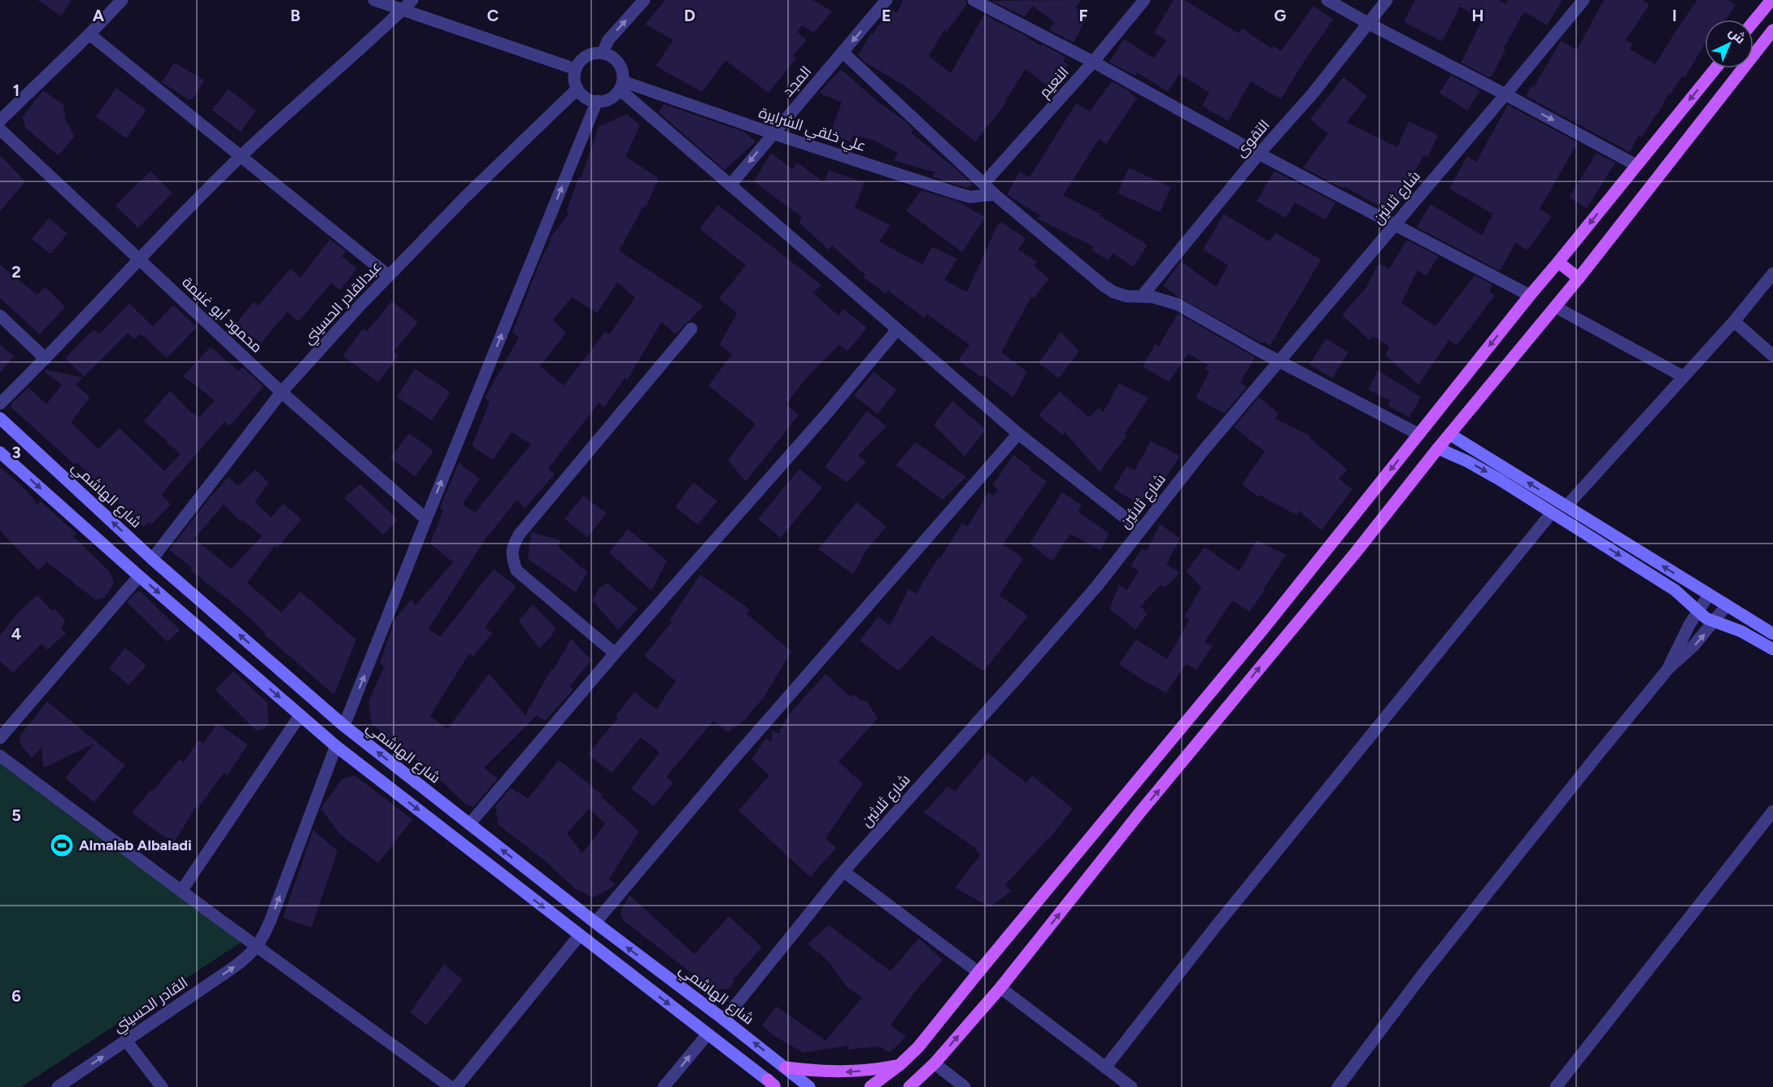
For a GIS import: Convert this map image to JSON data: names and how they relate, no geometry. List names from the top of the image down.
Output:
{
  "streets": {
    "main road": ["شارع الهاشمي"],
    "street": [
      "المجد",
      "النعيم",
      "علي خلقي الشرايرة",
      "التقوى",
      "شارع ثلاثين",
      "عبدالقادر الحسيني",
      "محمود أبو غنيمة",
      "القادر الحسيني"
    ]
  },
  "crossings": [
    ["المجد", "علي خلقي الشرايرة"],
    ["علي خلقي الشرايرة", "عبدالقادر الحسيني"],
    ["شارع ثلاثين", "شارع الهاشمي"],
    ["عبدالقادر الحسيني", "محمود أبو غنيمة"],
    ["عبدالقادر الحسيني", "شارع الهاشمي"]
  ],
  "one_way": ["المجد", "القادر الحسيني"],
  "places": {
    "sports": ["Almalab Albaladi"]
  },
  "north": "top right",
  "grid": {
    "columns": [
      "A",
      "B",
      "C",
      "D",
      "E",
      "F",
      "G",
      "H",
      "I"
    ],
    "rows": [
      "1",
      "2",
      "3",
      "4",
      "5",
      "6"
    ]
  }
}
